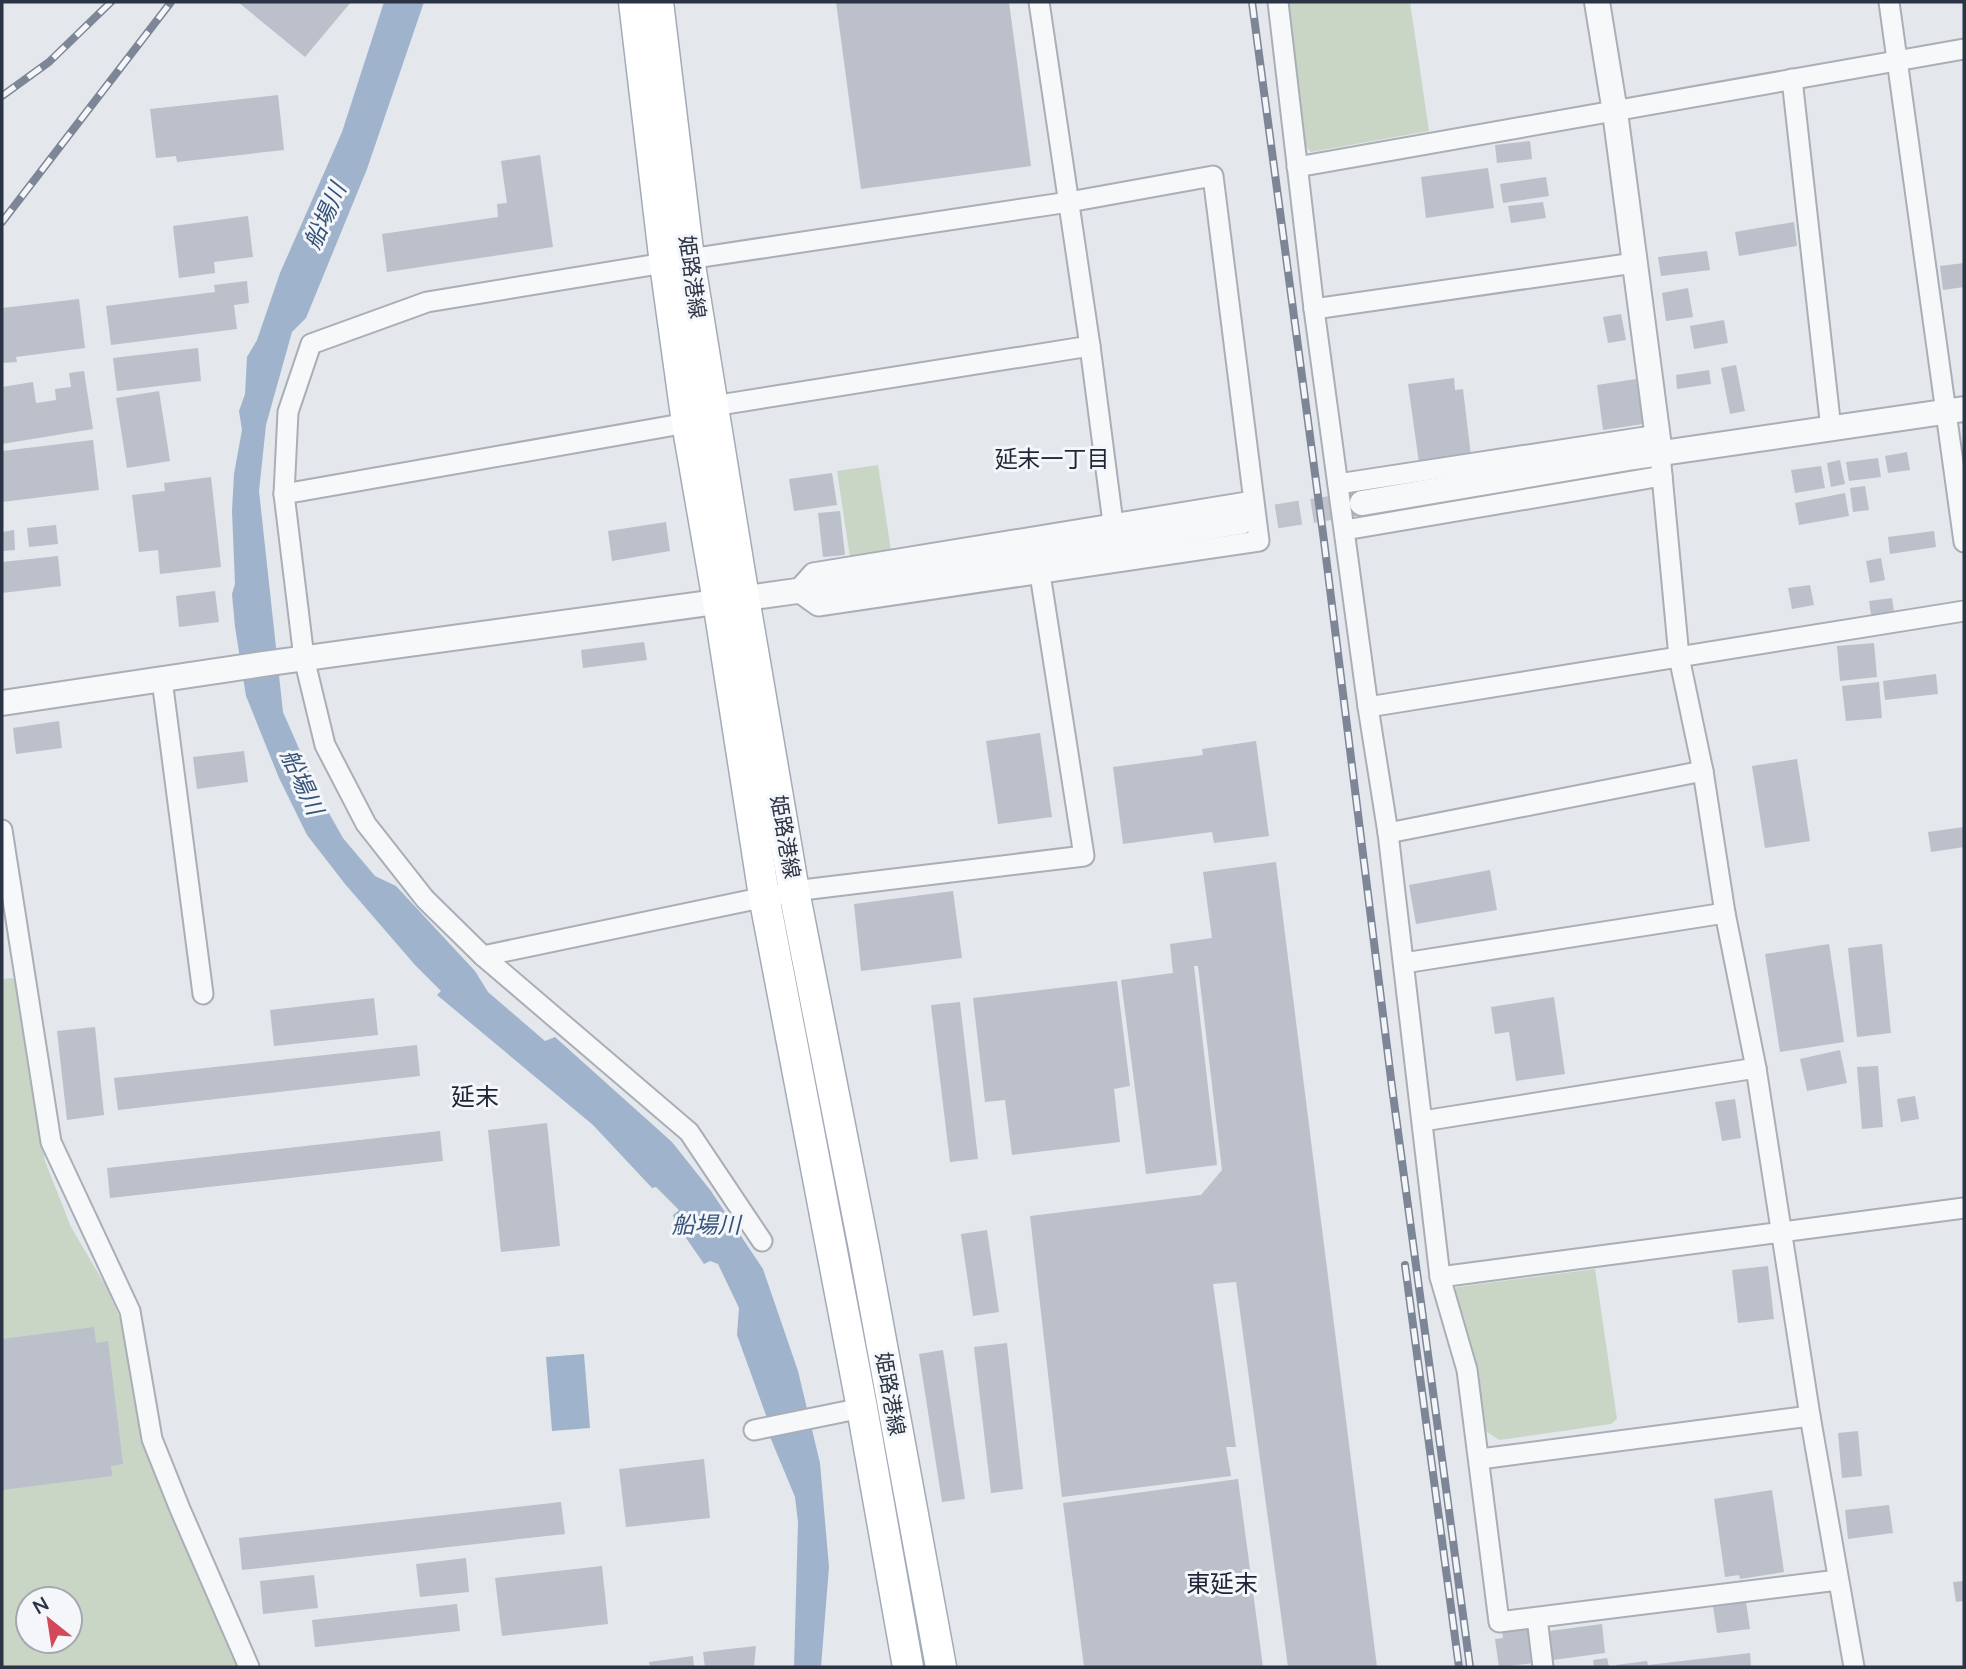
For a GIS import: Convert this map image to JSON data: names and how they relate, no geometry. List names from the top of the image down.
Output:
{
  "streets": {
    "main road": ["姫路港線"]
  },
  "districts": ["延末一丁目", "延末", "東延末"],
  "water": ["船場川"],
  "north": "top left"
}
